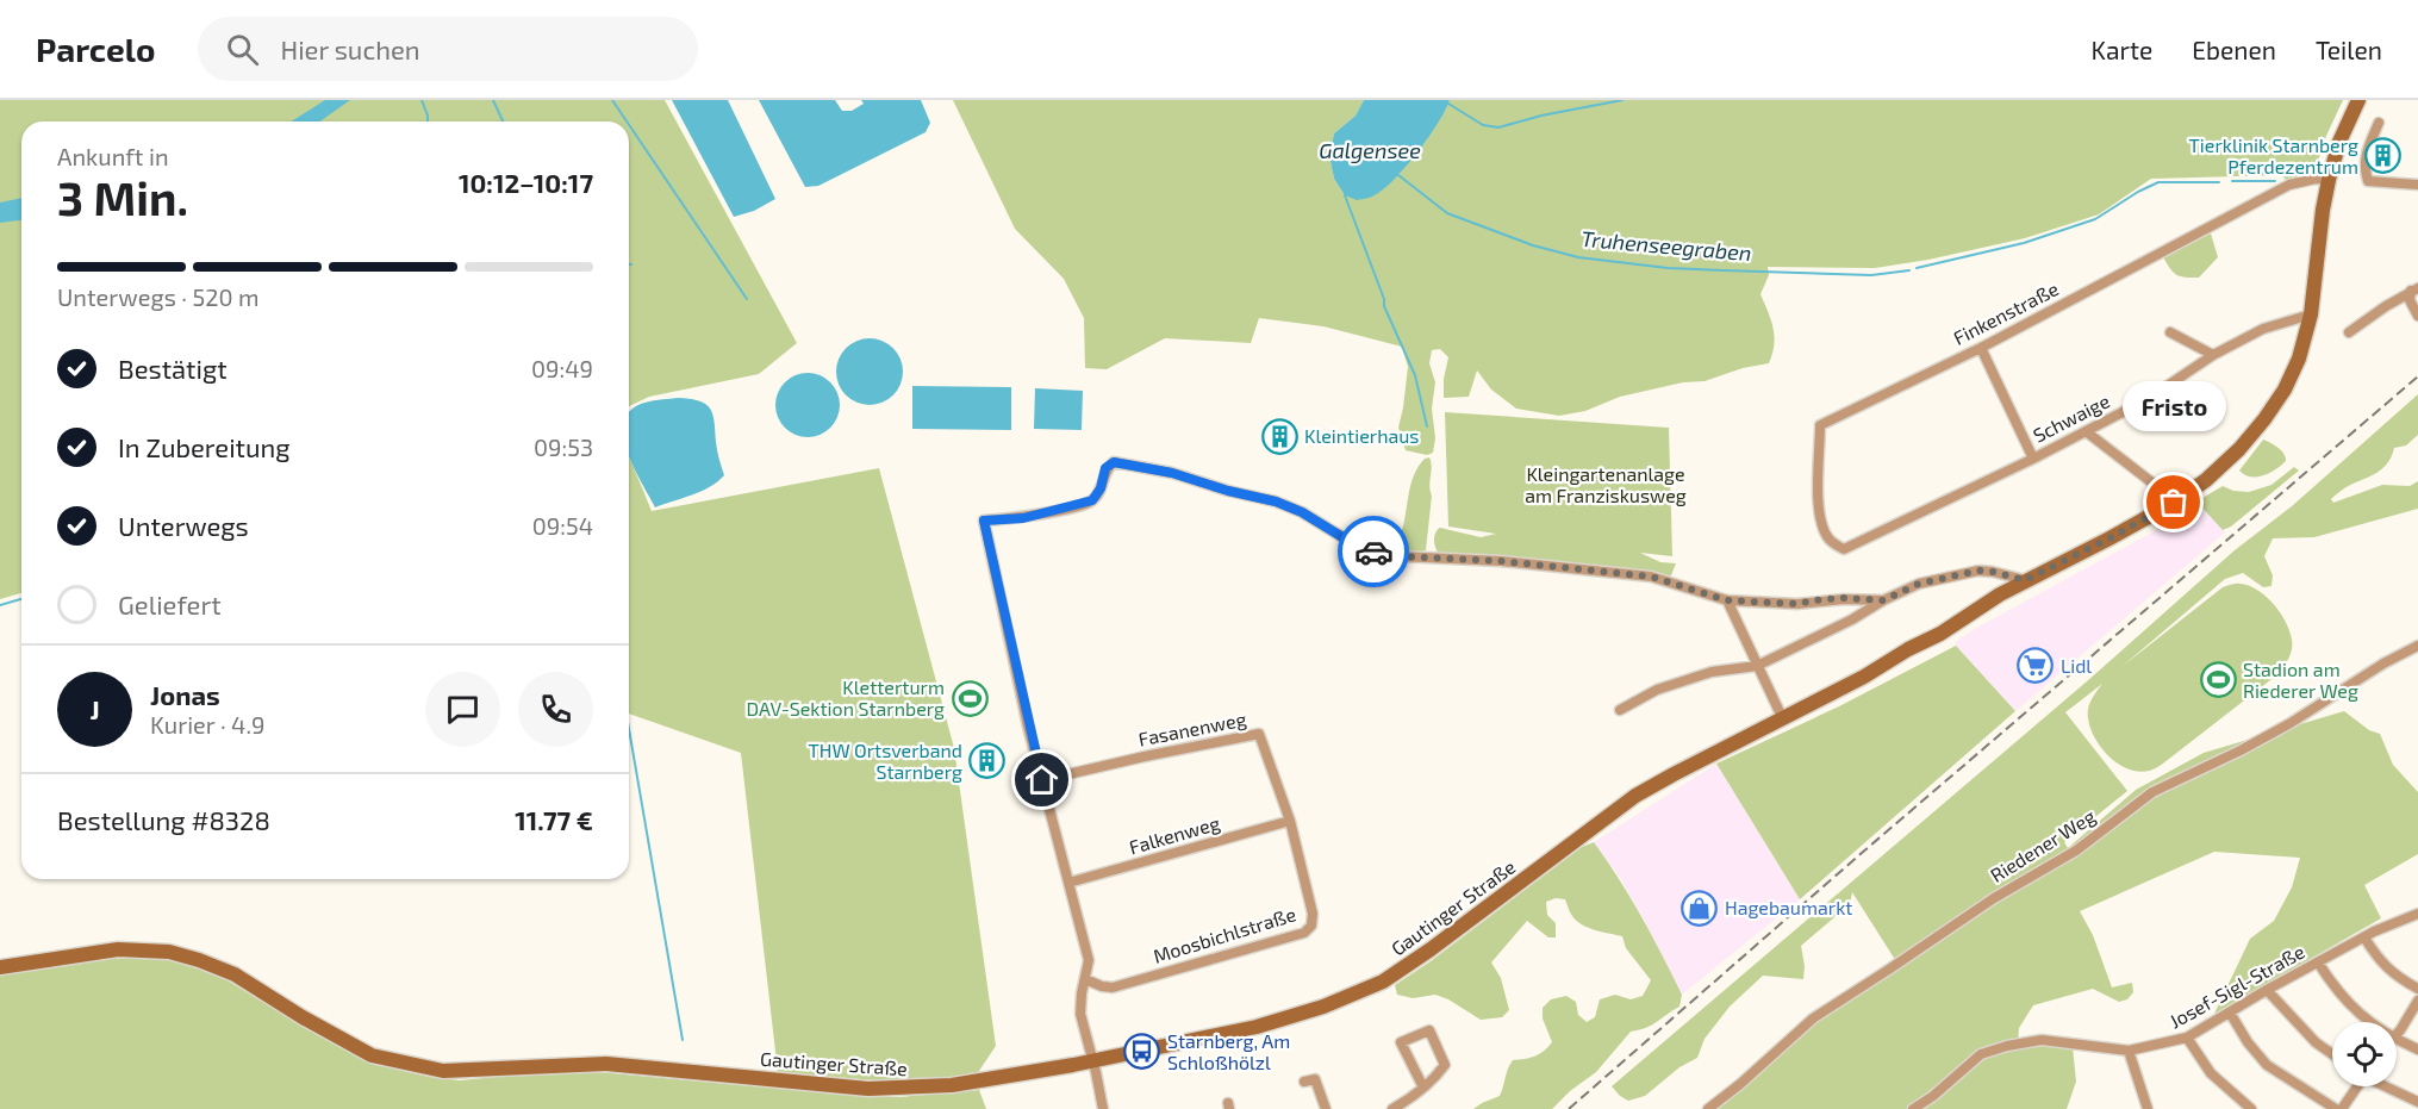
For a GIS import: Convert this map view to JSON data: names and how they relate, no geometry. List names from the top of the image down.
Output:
{
  "streets": {
    "main road": ["Gautinger Straße"],
    "street": [
      "Finkenstraße",
      "Schwaige",
      "Fasanenweg",
      "Falkenweg",
      "Riedener Weg",
      "Moosbichlstraße",
      "Josef-Sigl-Straße"
    ]
  },
  "crossings": [
    ["Finkenstraße", "Schwaige"],
    ["Finkenstraße", "Gautinger Straße"],
    ["Schwaige", "Gautinger Straße"],
    ["Fasanenweg", "Falkenweg"],
    ["Fasanenweg", "Moosbichlstraße"],
    ["Falkenweg", "Moosbichlstraße"]
  ],
  "water": ["Galgensee", "Truhenseegraben"],
  "parks": ["Kleingartenanlage am Franziskusweg"],
  "places": {
    "building": ["Tierklinik Starnberg Pferdezentrum", "Kleintierhaus", "THW Ortsverband Starnberg"],
    "other": ["Fristo"],
    "supermarket": ["Lidl"],
    "sports": ["Stadion am Riederer Weg", "Kletterturm DAV-Sektion Starnberg"],
    "shop": ["Hagebaumarkt"],
    "bus stop": ["Starnberg, Am Schloßhölzl"]
  },
  "page": {
    "header": "Parcelo",
    "search": "Hier suchen",
    "nav": ["Karte", "Ebenen", "Teilen"],
    "heading": ["3 Min.", "Ankunft in", "10:12–10:17"],
    "panel": [
      "Jonas",
      "Kurier · 4.9",
      "Bestellung #8328",
      "11.77 €"
    ],
    "bar": "Unterwegs · 520 m",
    "list": [
      ["Bestätigt", "09:49"],
      ["In Zubereitung", "09:53"],
      ["Unterwegs", "09:54"],
      "Geliefert"
    ],
    "bubble": "Fristo",
    "round": "J"
  }
}
